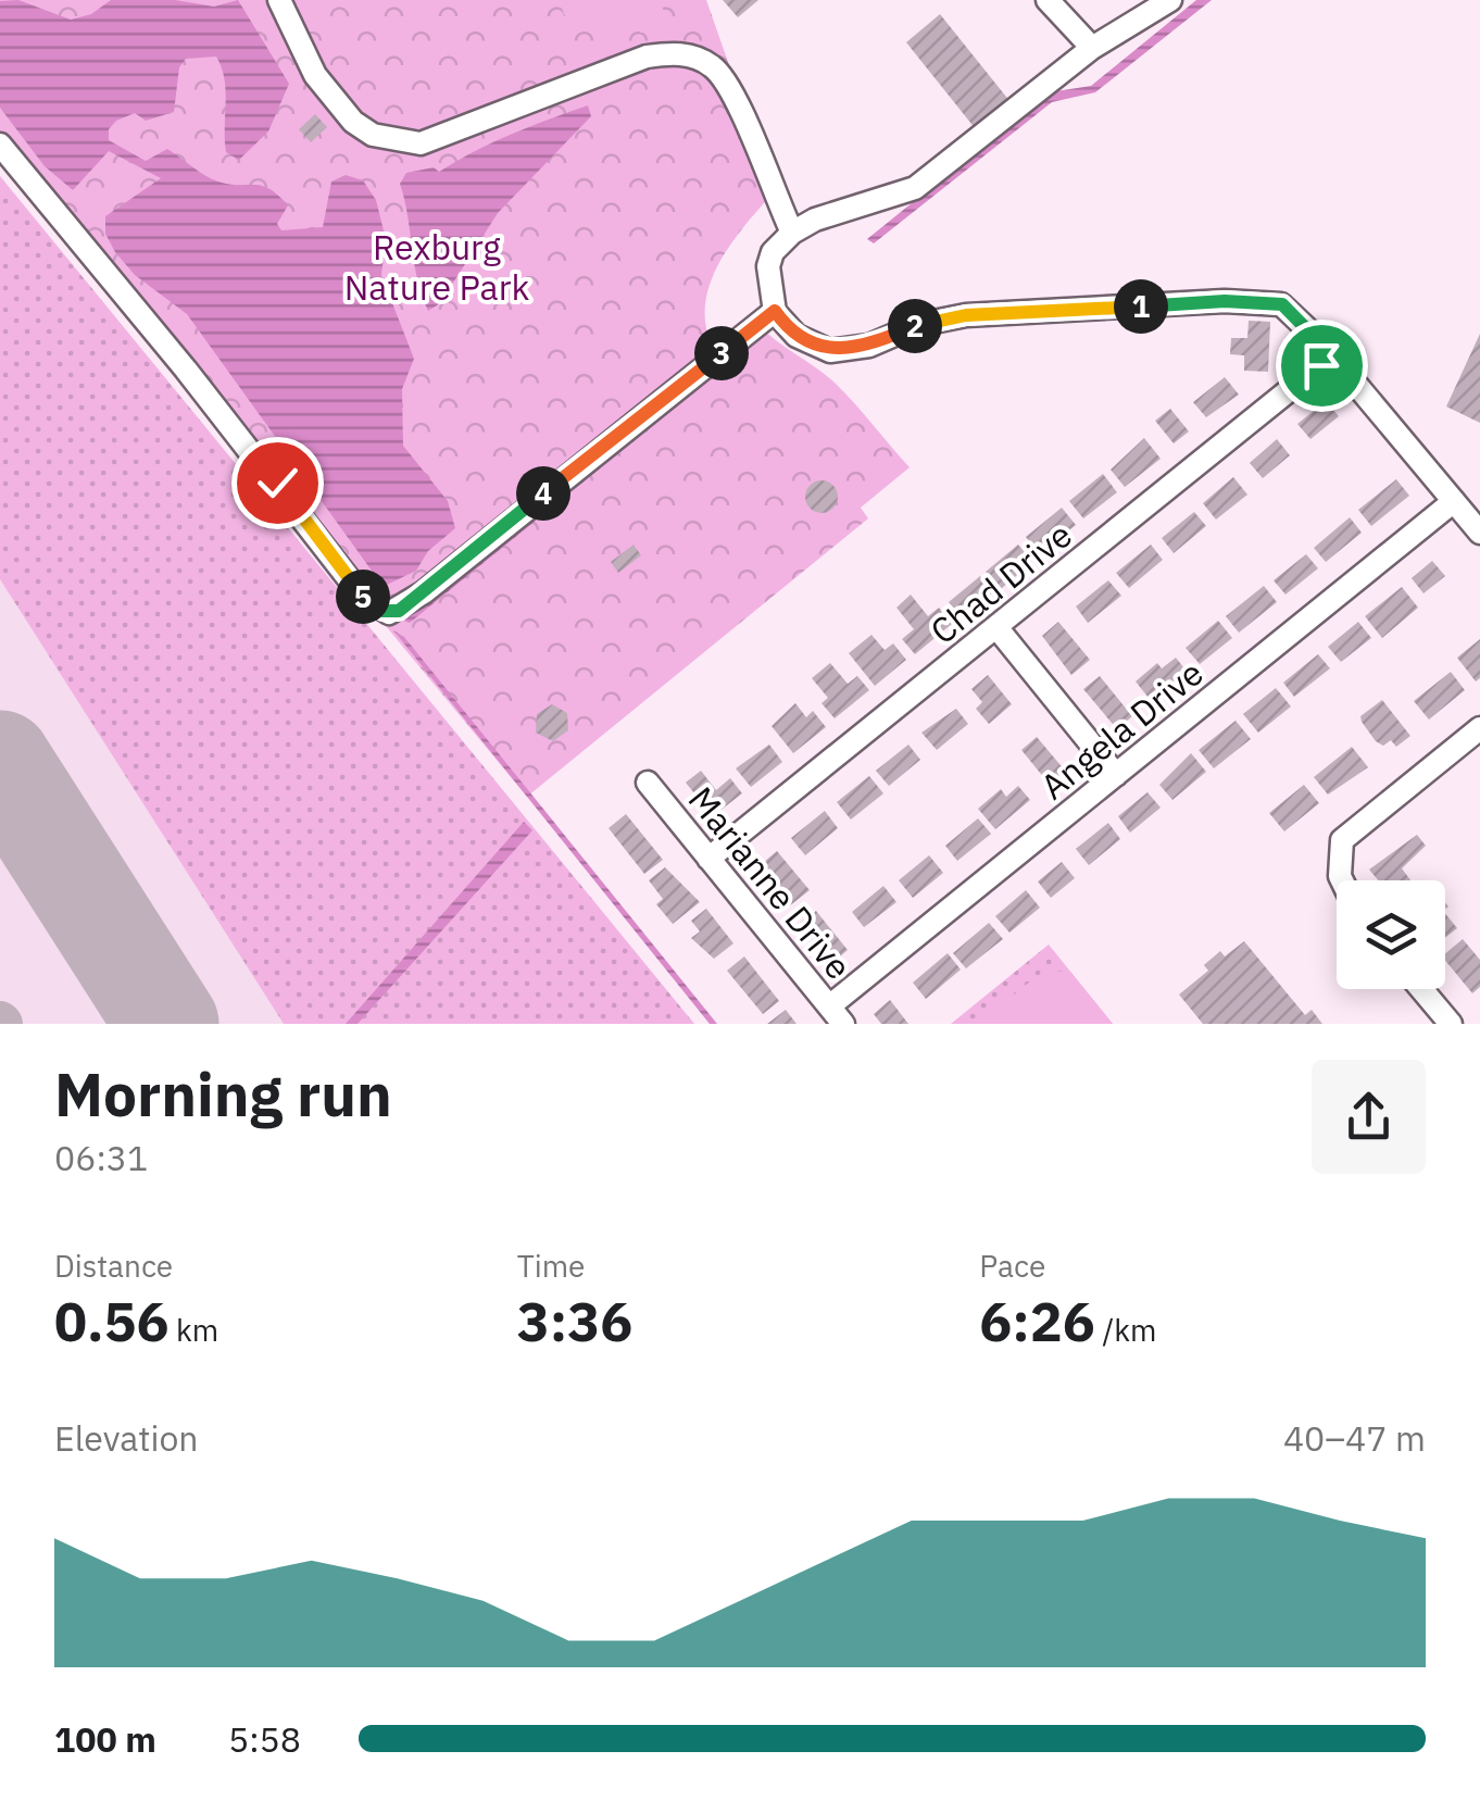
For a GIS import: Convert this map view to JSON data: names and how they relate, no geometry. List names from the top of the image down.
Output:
{
  "streets": {
    "street": ["Chad Drive", "Angela Drive", "Marianne Drive"]
  },
  "crossings": [
    ["Chad Drive", "Marianne Drive"],
    ["Angela Drive", "Marianne Drive"]
  ],
  "parks": ["Rexburg Nature Park"],
  "page": {
    "pins": [
      "1",
      "2",
      "3",
      "4",
      "5"
    ],
    "heading": ["Morning run", "06:31"],
    "stats": [
      ["Distance", "0.56 km"],
      ["Time", "3:36"],
      ["Pace", "6:26 /km"]
    ],
    "chart": ["Elevation", "40–47 m"],
    "list": [
      {
        "name": "100 m",
        "note": "5:58"
      }
    ]
  }
}
